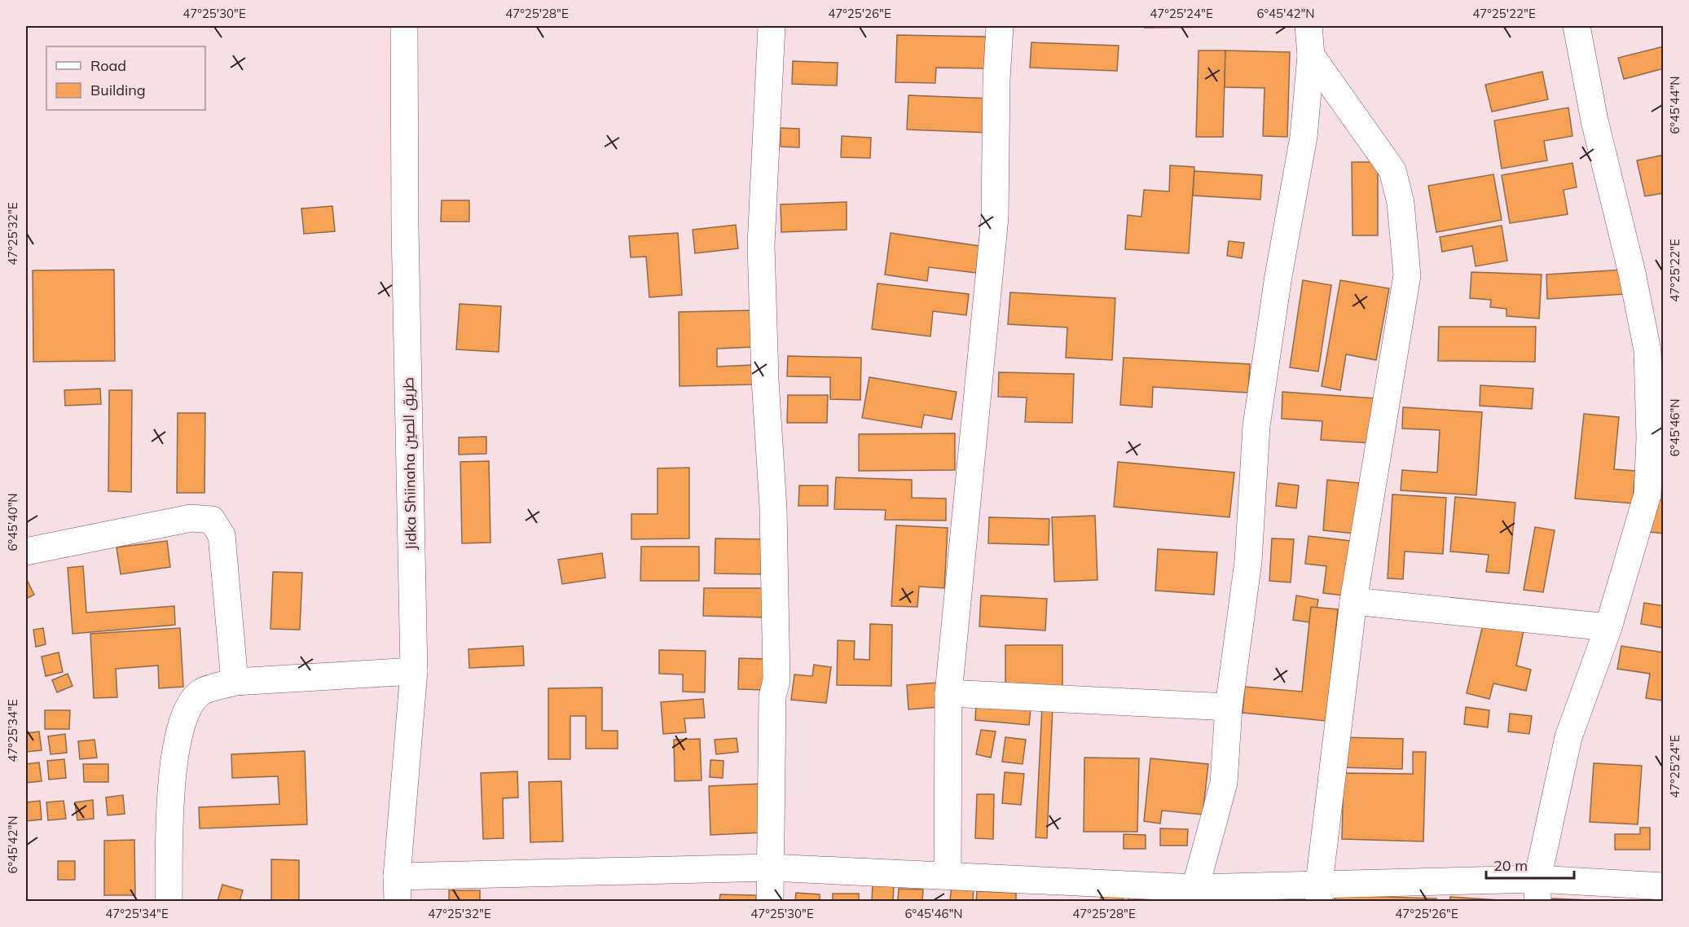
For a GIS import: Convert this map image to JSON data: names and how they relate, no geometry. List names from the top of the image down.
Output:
{
  "streets": {
    "street": ["Jidka Shiinaha طريق الصين"]
  },
  "legend": ["Road", "Building"],
  "scale_bar": "20 m",
  "coordinates": [
    "47°25'30\"E",
    "47°25'28\"E",
    "47°25'26\"E",
    "47°25'24\"E",
    "6°45'42\"N",
    "47°25'22\"E",
    "6°45'44\"N",
    "47°25'32\"E",
    "6°45'46\"N",
    "6°45'40\"N",
    "47°25'34\"E"
  ]
}
